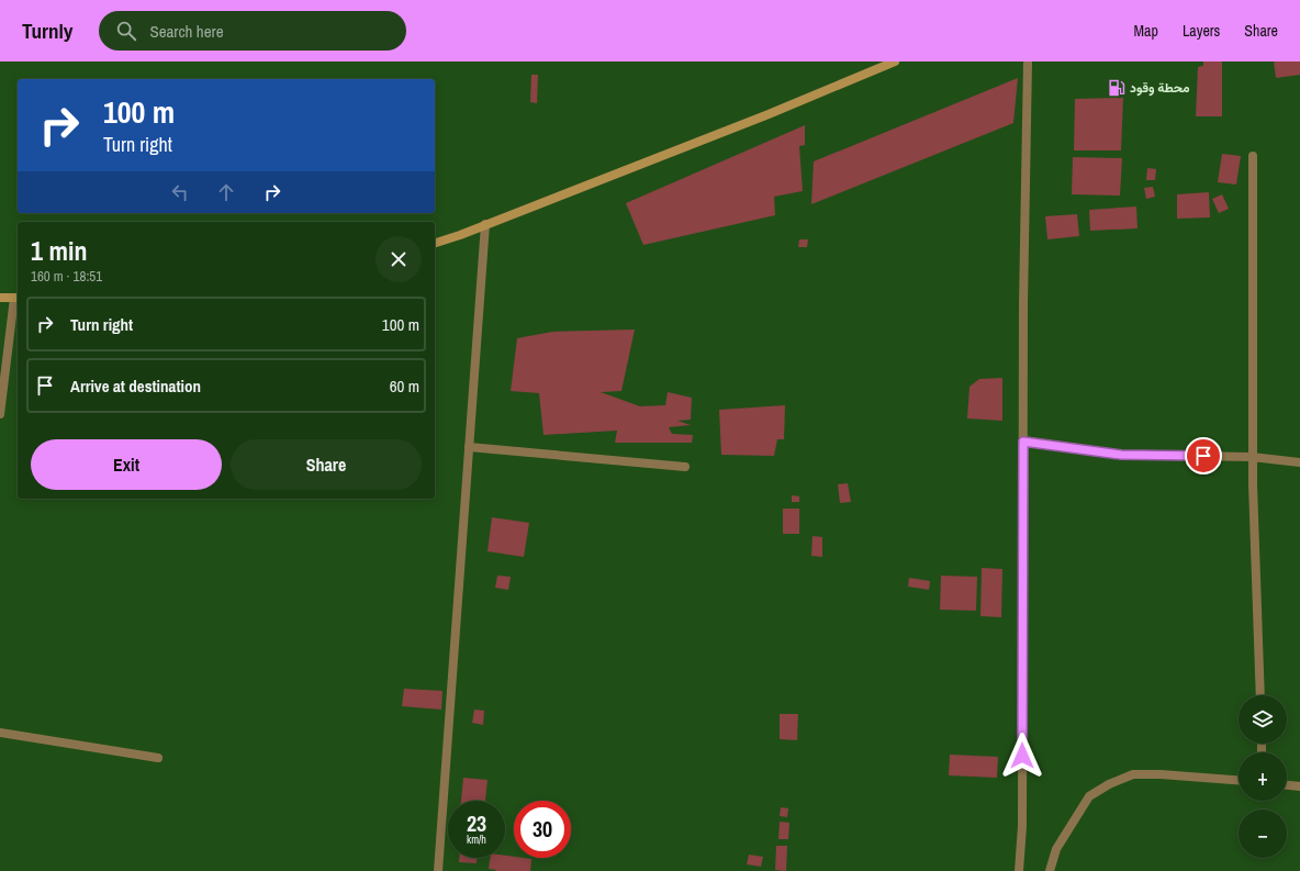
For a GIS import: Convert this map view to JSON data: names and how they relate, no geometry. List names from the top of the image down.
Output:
{
  "places": {
    "fuel station": ["محطة وقود"]
  },
  "page": {
    "header": "Turnly",
    "search": "Search here",
    "nav": ["Map", "Layers", "Share"],
    "turn": ["100 m", "Turn right"],
    "heading": ["1 min", "160 m · 18:51"],
    "list": [
      {
        "name": "Turn right",
        "value": "100 m"
      },
      {
        "name": "Arrive at destination",
        "value": "60 m"
      }
    ],
    "buttons": ["Exit", "Share"],
    "map_buttons": ["+", "−"],
    "speed": "23 km/h",
    "limit": "30"
  }
}
